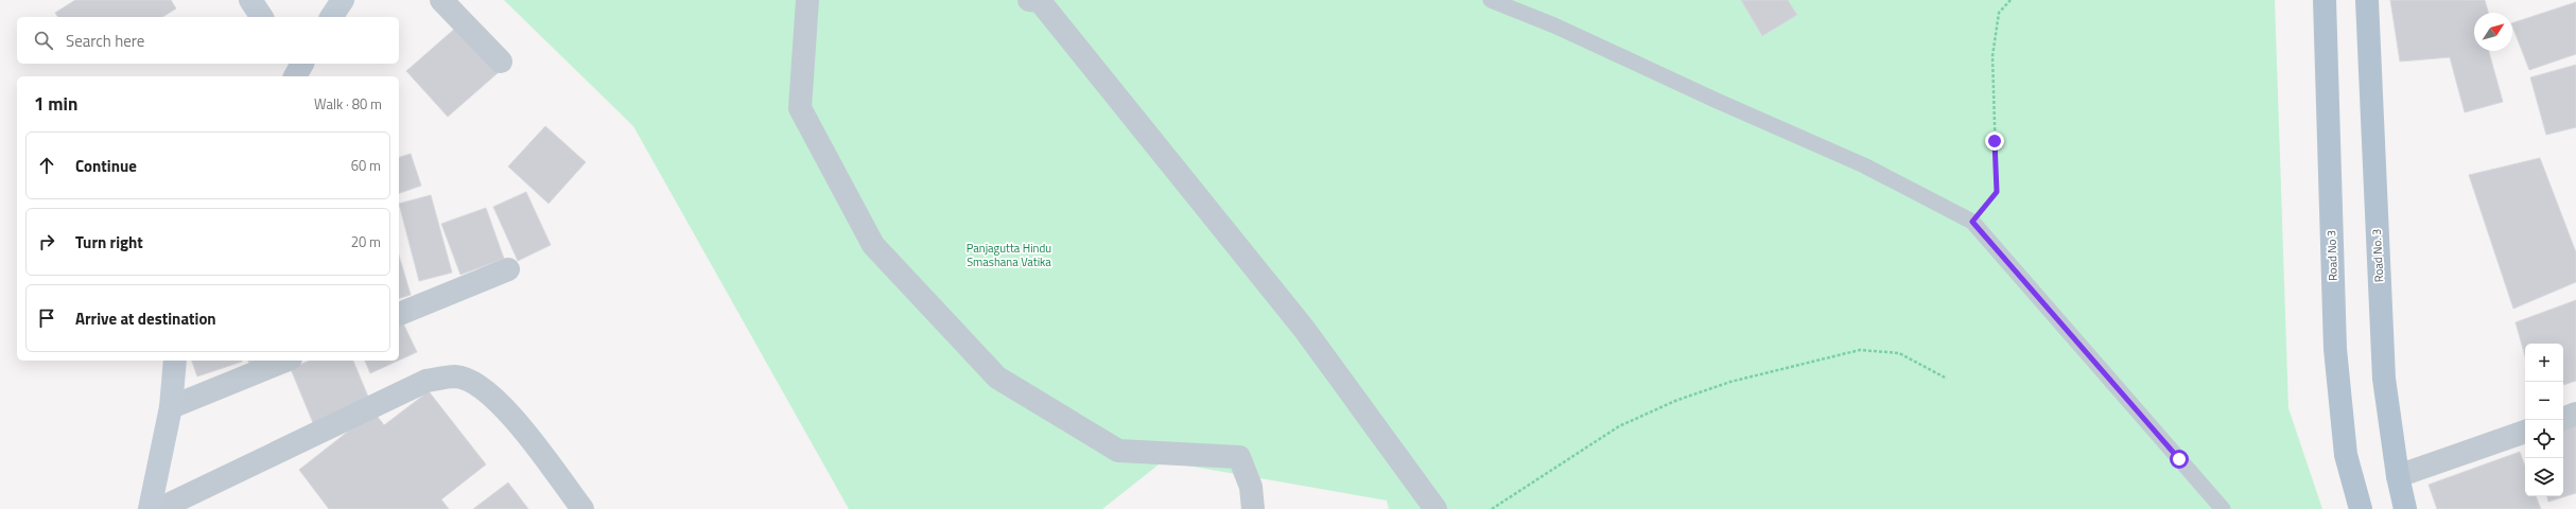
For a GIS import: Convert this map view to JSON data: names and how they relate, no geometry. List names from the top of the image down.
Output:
{
  "streets": {
    "main road": ["Road No 3", "Road No. 3"]
  },
  "parks": ["Panjagutta Hindu Smashana Vatika"],
  "north": "top right",
  "page": {
    "search": "Search here",
    "heading": ["1 min", "Walk · 80 m"],
    "list": [
      ["Continue", "60 m"],
      ["Turn right", "20 m"],
      "Arrive at destination"
    ],
    "map_buttons": ["+", "−"]
  }
}
